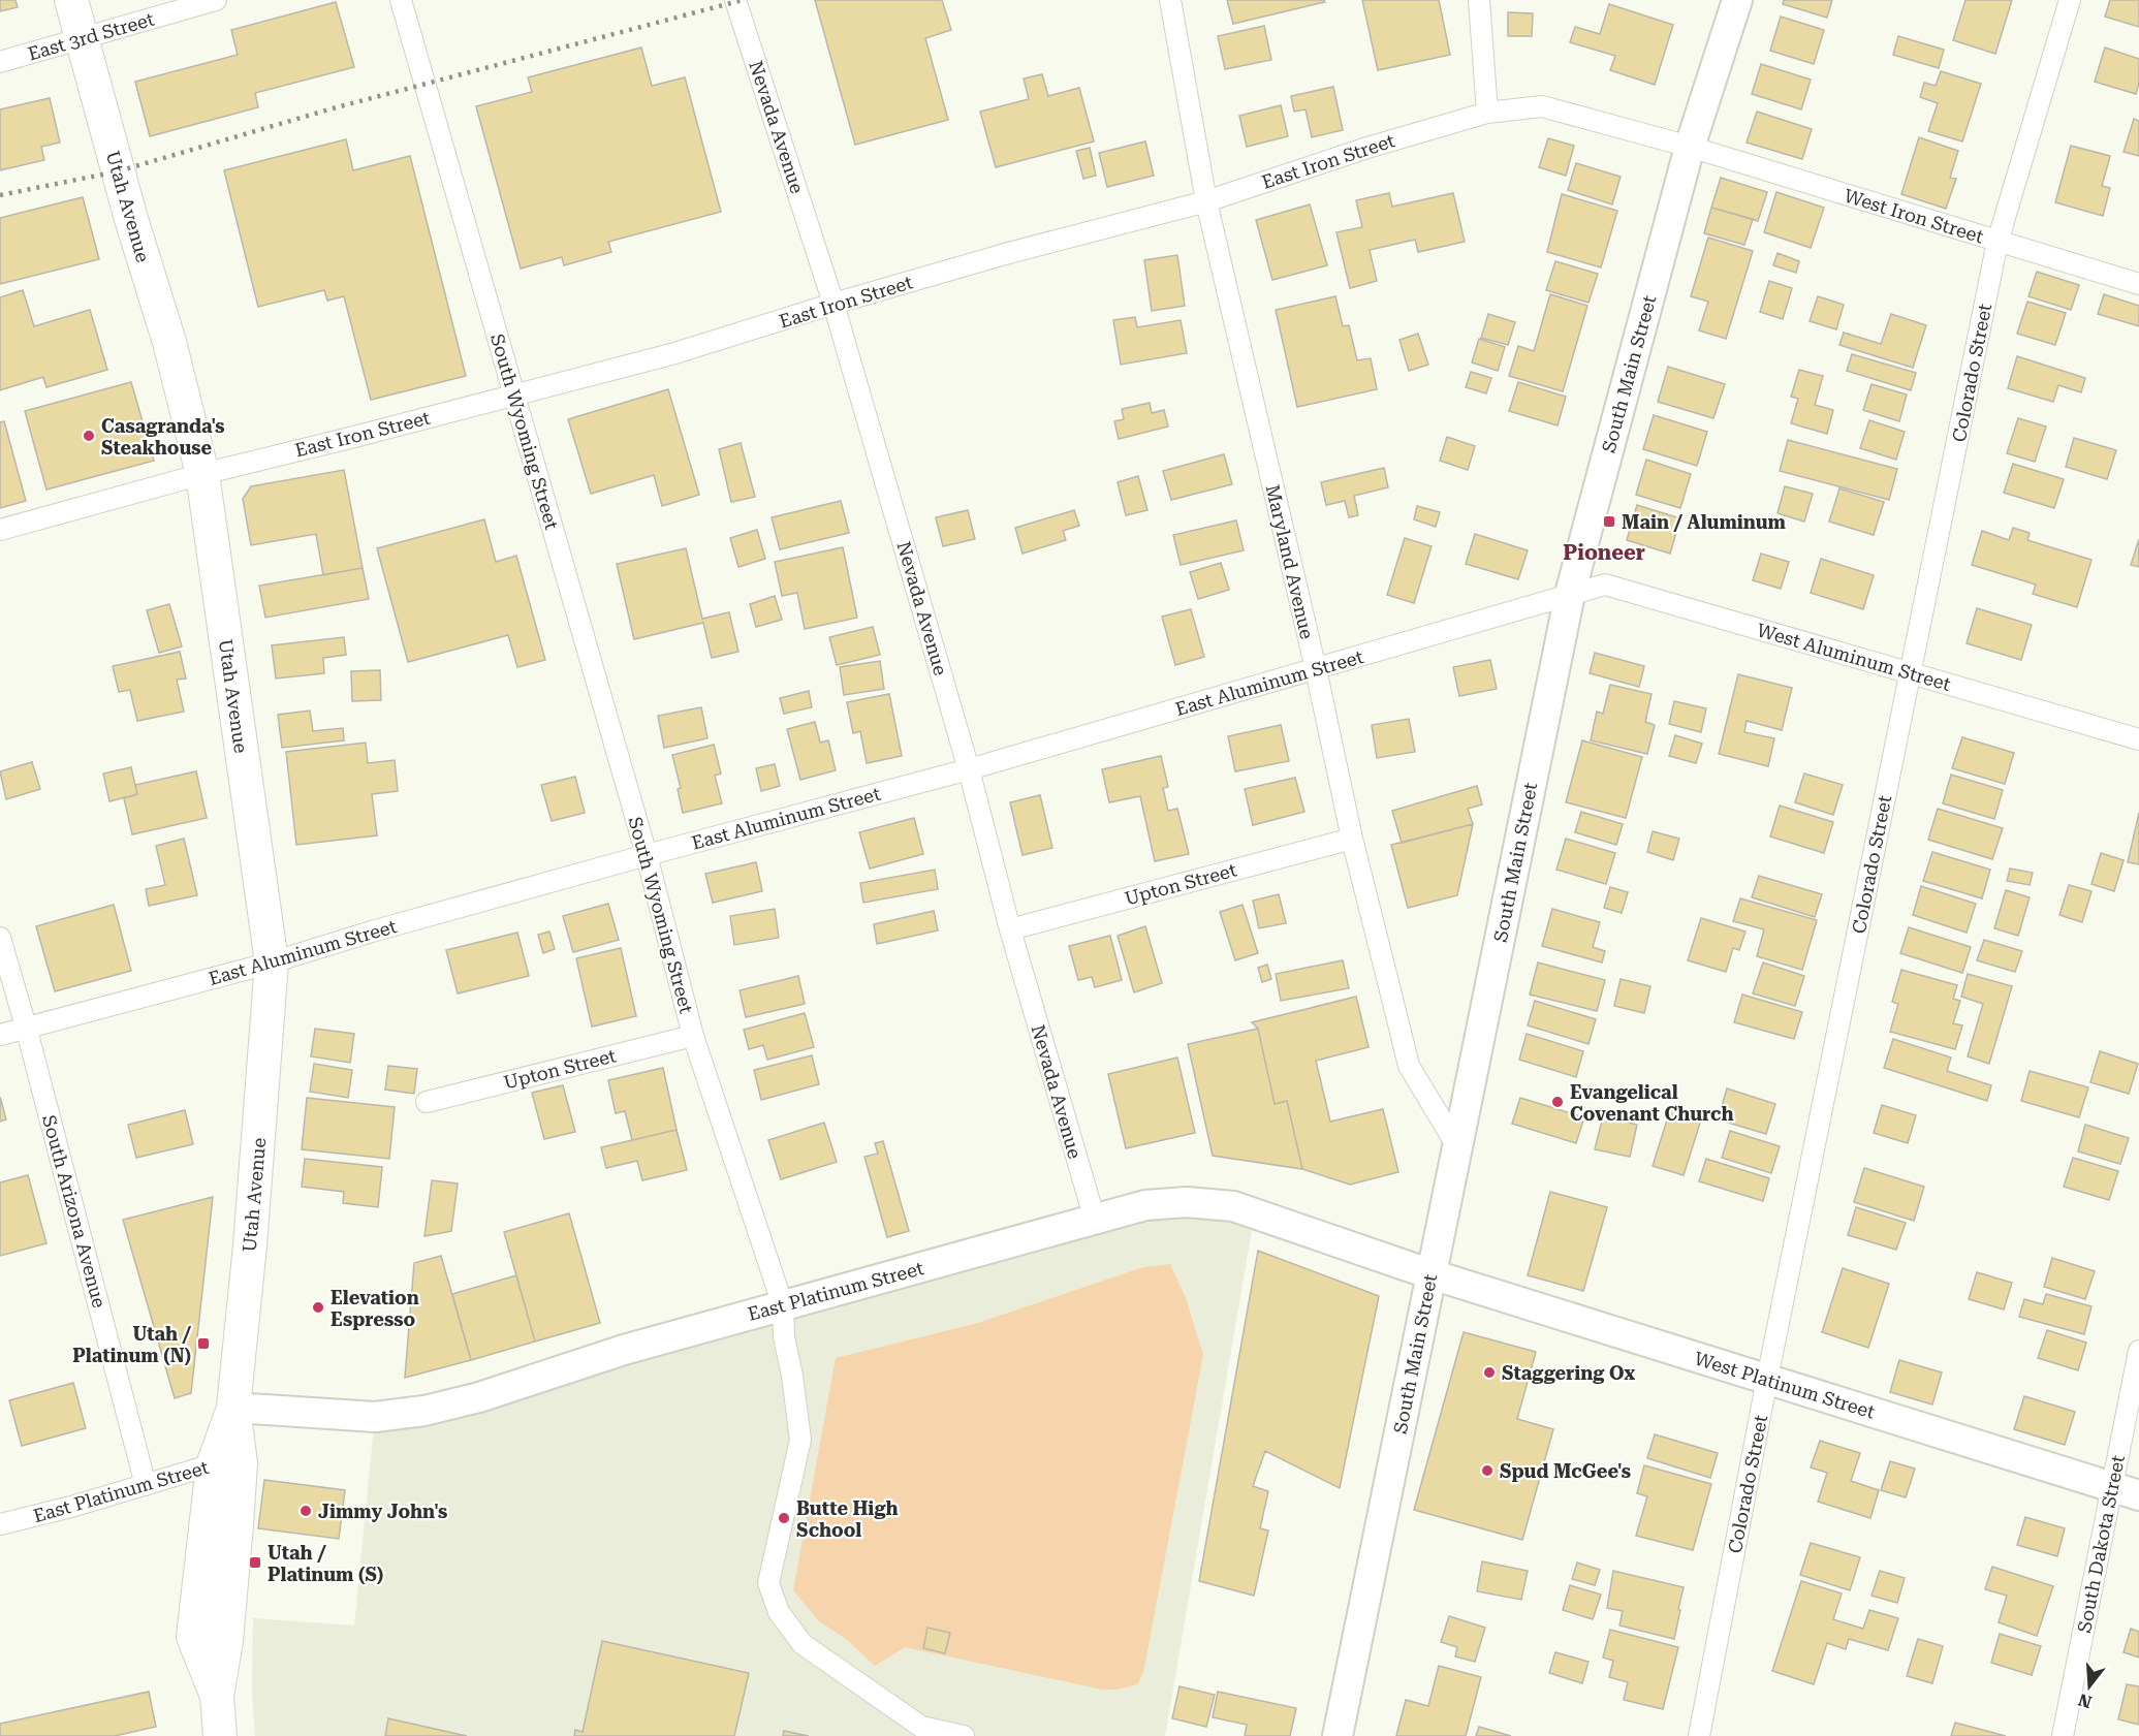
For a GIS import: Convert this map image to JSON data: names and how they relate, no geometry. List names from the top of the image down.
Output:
{
  "streets": {
    "main road": ["Utah Avenue"],
    "street": [
      "East 3rd Street",
      "Nevada Avenue",
      "East Iron Street",
      "West Iron Street",
      "Colorado Street",
      "South Main Street",
      "South Wyoming Street",
      "Maryland Avenue",
      "West Aluminum Street",
      "East Aluminum Street",
      "Upton Street",
      "South Arizona Avenue",
      "East Platinum Street",
      "West Platinum Street",
      "South Dakota Street"
    ]
  },
  "crossings": [
    ["East 3rd Street", "Utah Avenue"],
    ["Nevada Avenue", "East Iron Street"],
    ["Nevada Avenue", "East Aluminum Street"],
    ["Nevada Avenue", "Upton Street"],
    ["Nevada Avenue", "East Platinum Street"],
    ["East Iron Street", "Utah Avenue"],
    ["East Iron Street", "West Iron Street"],
    ["East Iron Street", "South Main Street"],
    ["East Iron Street", "South Wyoming Street"],
    ["East Iron Street", "Maryland Avenue"],
    ["Utah Avenue", "East Aluminum Street"],
    ["Utah Avenue", "East Platinum Street"],
    ["West Iron Street", "Colorado Street"],
    ["West Iron Street", "South Main Street"],
    ["Colorado Street", "West Aluminum Street"],
    ["Colorado Street", "West Platinum Street"],
    ["South Main Street", "Maryland Avenue"],
    ["South Main Street", "West Aluminum Street"],
    ["South Main Street", "East Aluminum Street"],
    ["South Main Street", "East Platinum Street"],
    ["South Main Street", "West Platinum Street"],
    ["South Wyoming Street", "East Aluminum Street"],
    ["South Wyoming Street", "Upton Street"],
    ["South Wyoming Street", "East Platinum Street"],
    ["Maryland Avenue", "East Aluminum Street"],
    ["Maryland Avenue", "Upton Street"],
    ["West Aluminum Street", "East Aluminum Street"],
    ["East Aluminum Street", "South Arizona Avenue"],
    ["South Arizona Avenue", "East Platinum Street"],
    ["East Platinum Street", "West Platinum Street"],
    ["West Platinum Street", "South Dakota Street"]
  ],
  "districts": ["Pioneer"],
  "places": {
    "other": [
      "Casagranda's Steakhouse",
      "Evangelical Covenant Church",
      "Elevation Espresso",
      "Staggering Ox",
      "Spud McGee's",
      "Jimmy John's",
      "Butte High School"
    ],
    "transit": ["Main / Aluminum", "Utah / Platinum (N)", "Utah / Platinum (S)"]
  },
  "north": "bottom"
}
